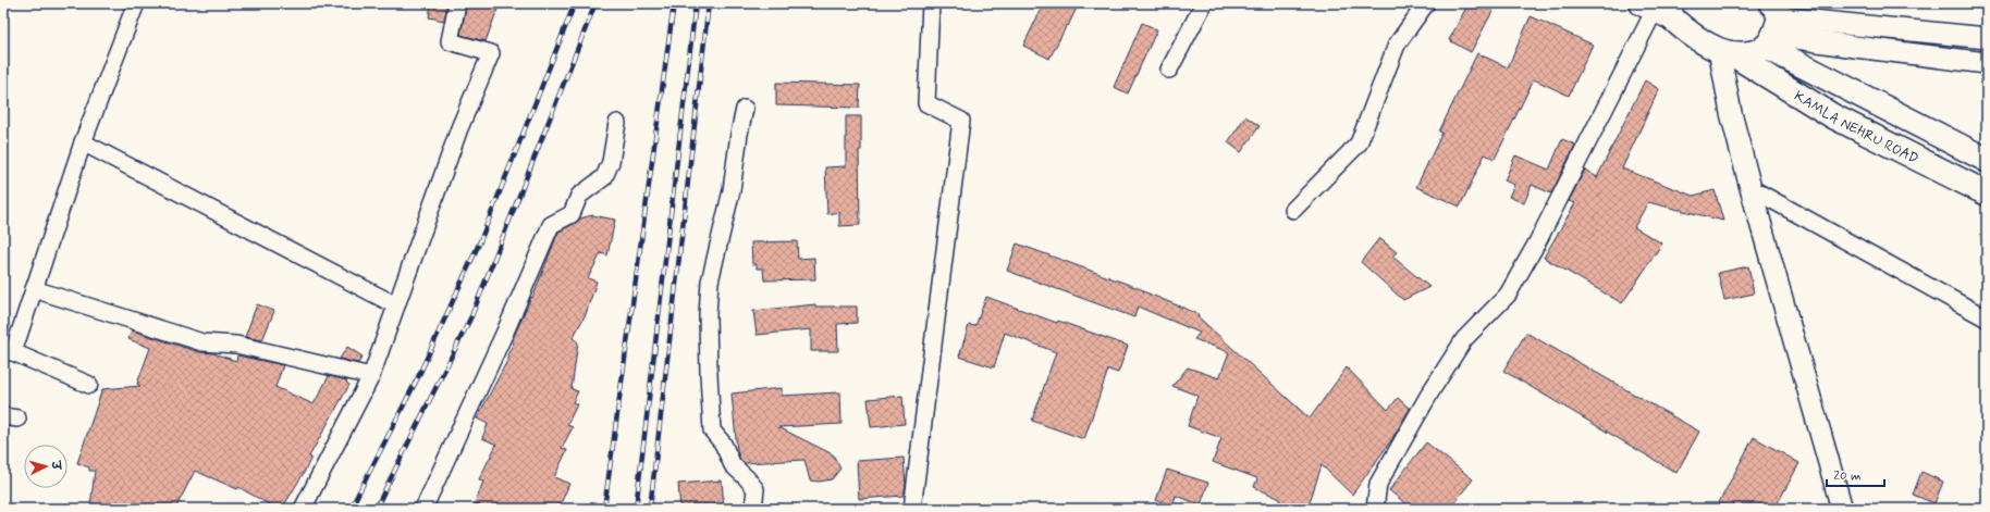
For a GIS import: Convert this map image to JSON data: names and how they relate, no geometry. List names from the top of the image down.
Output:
{
  "streets": {
    "main road": ["KAMLA NEHRU ROAD"]
  },
  "scale_bar": "20 m",
  "north": "right"
}
